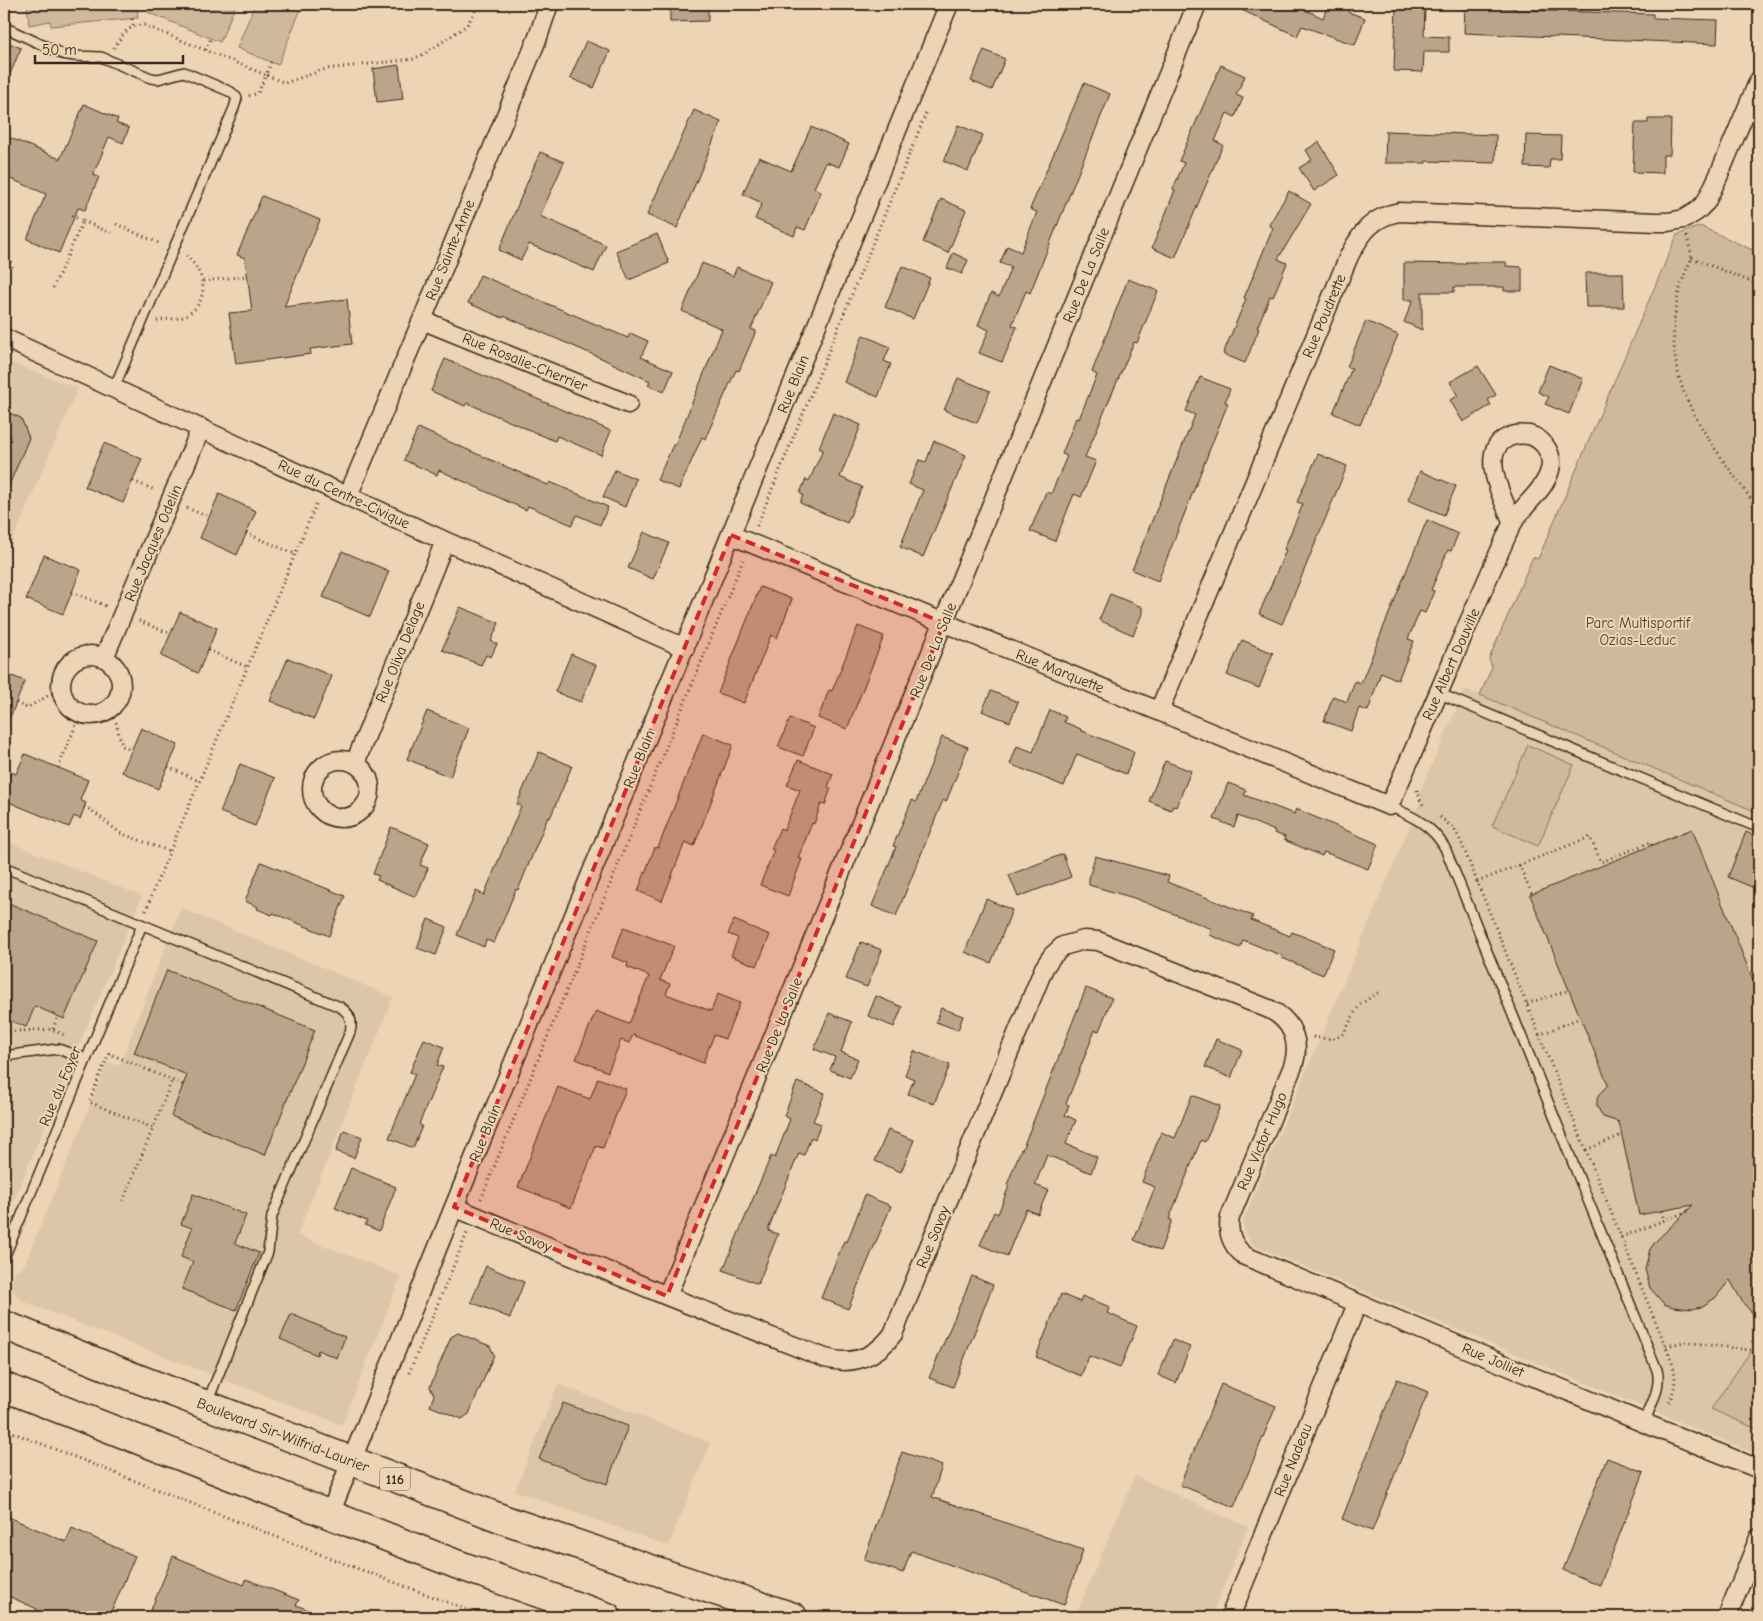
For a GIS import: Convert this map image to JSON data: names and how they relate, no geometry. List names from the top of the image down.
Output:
{
  "streets": {
    "main road": ["Boulevard Sir-Wilfrid-Laurier", "116"],
    "street": [
      "Rue Sainte-Anne",
      "Rue De La Salle",
      "Rue Poudrette",
      "Rue Rosalie-Cherrier",
      "Rue Blain",
      "Rue du Centre-Civique",
      "Rue Jacques Odelin",
      "Rue Oliva Delage",
      "Rue Albert Douville",
      "Rue Marquette",
      "Rue Victor Hugo",
      "Rue Savoy",
      "Rue Jolliet",
      "Rue Nadeau"
    ],
    "lane": ["Rue du Foyer"]
  },
  "crossings": [
    ["Rue Sainte-Anne", "Rue Rosalie-Cherrier"],
    ["Rue Sainte-Anne", "Rue du Centre-Civique"],
    ["Rue De La Salle", "Rue Marquette"],
    ["Rue De La Salle", "Rue Savoy"],
    ["Rue Poudrette", "Rue Marquette"],
    ["Rue Blain", "Rue du Centre-Civique"],
    ["Rue Blain", "Rue Marquette"],
    ["Rue Blain", "Rue Savoy"],
    ["Rue Blain", "Boulevard Sir-Wilfrid-Laurier"],
    ["Rue du Centre-Civique", "Rue Jacques Odelin"],
    ["Rue du Centre-Civique", "Rue Oliva Delage"],
    ["Rue Albert Douville", "Rue Marquette"],
    ["Rue Victor Hugo", "Rue Savoy"],
    ["Rue Victor Hugo", "Rue Jolliet"],
    ["Rue Jolliet", "Rue Nadeau"]
  ],
  "parks": ["Parc Multisportif Ozias-Leduc"],
  "scale_bar": "50 m"
}
